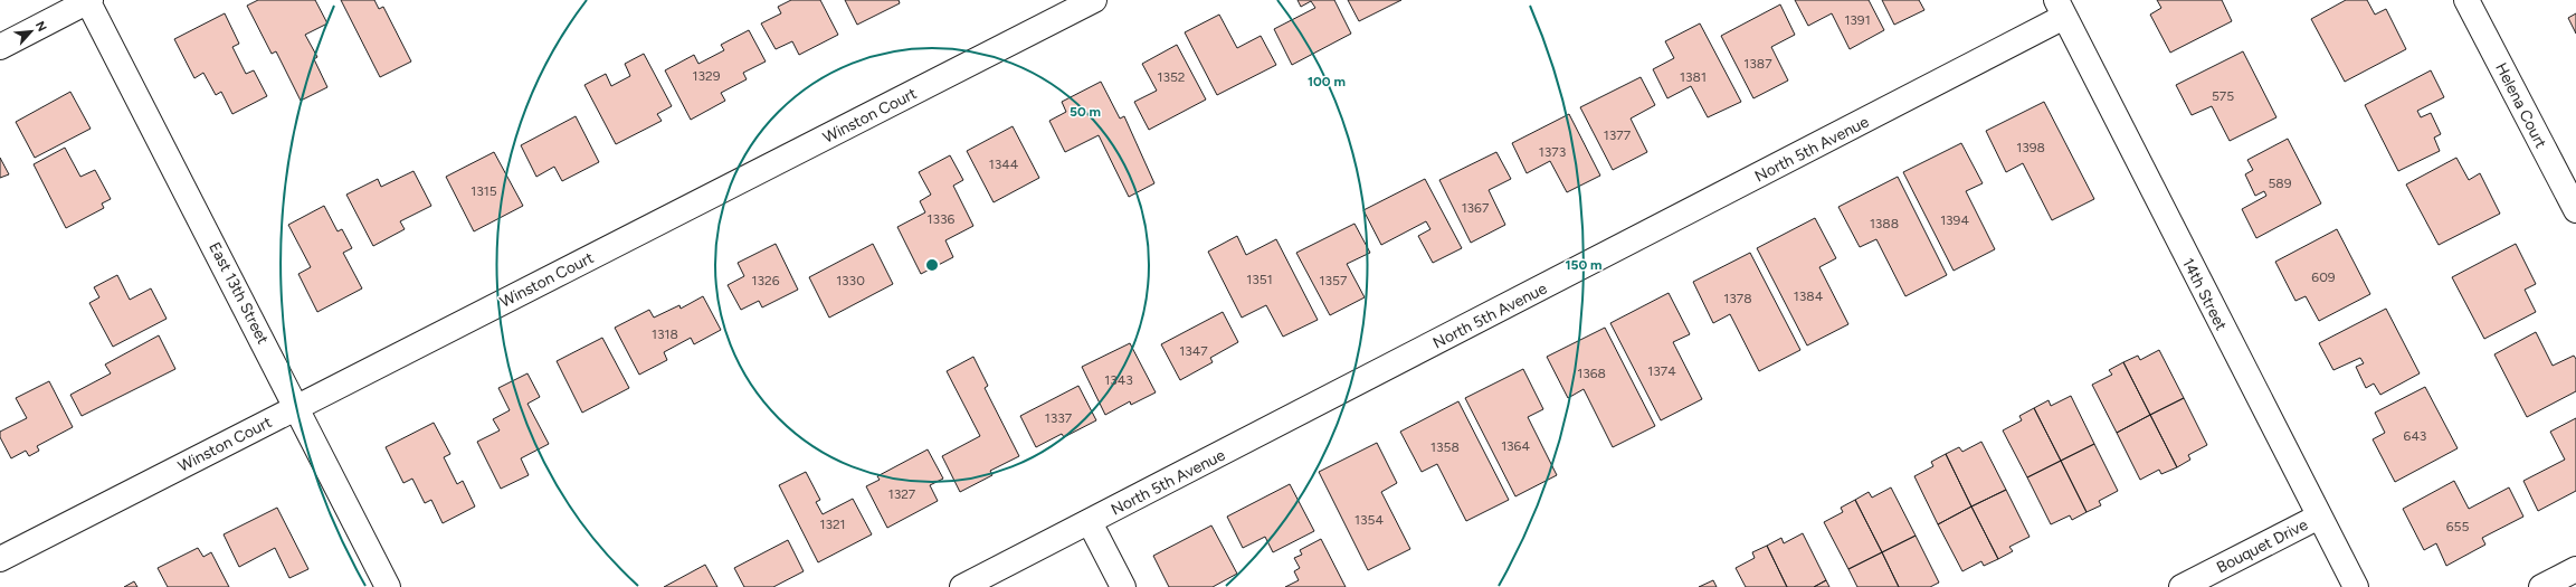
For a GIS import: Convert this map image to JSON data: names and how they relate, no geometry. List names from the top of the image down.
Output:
{
  "streets": {
    "street": [
      "Helena Court",
      "Winston Court",
      "North 5th Avenue",
      "East 13th Street",
      "14th Street",
      "Bouquet Drive"
    ]
  },
  "crossings": [
    ["Winston Court", "East 13th Street"],
    ["North 5th Avenue", "14th Street"],
    ["14th Street", "Bouquet Drive"]
  ],
  "house_numbers": [
    "1391",
    "1387",
    "1329",
    "1352",
    "1381",
    "575",
    "1377",
    "1398",
    "1373",
    "1344",
    "589",
    "1315",
    "1367",
    "1336",
    "1394",
    "1388",
    "609",
    "1351",
    "1326",
    "1330",
    "1357",
    "1384",
    "1378",
    "1318",
    "1347",
    "1374",
    "1368",
    "1343",
    "1337",
    "643",
    "1364",
    "1358",
    "1327",
    "1354",
    "1321",
    "655"
  ],
  "north": "top right",
  "rings": ["100 m", "50 m", "150 m"]
}
